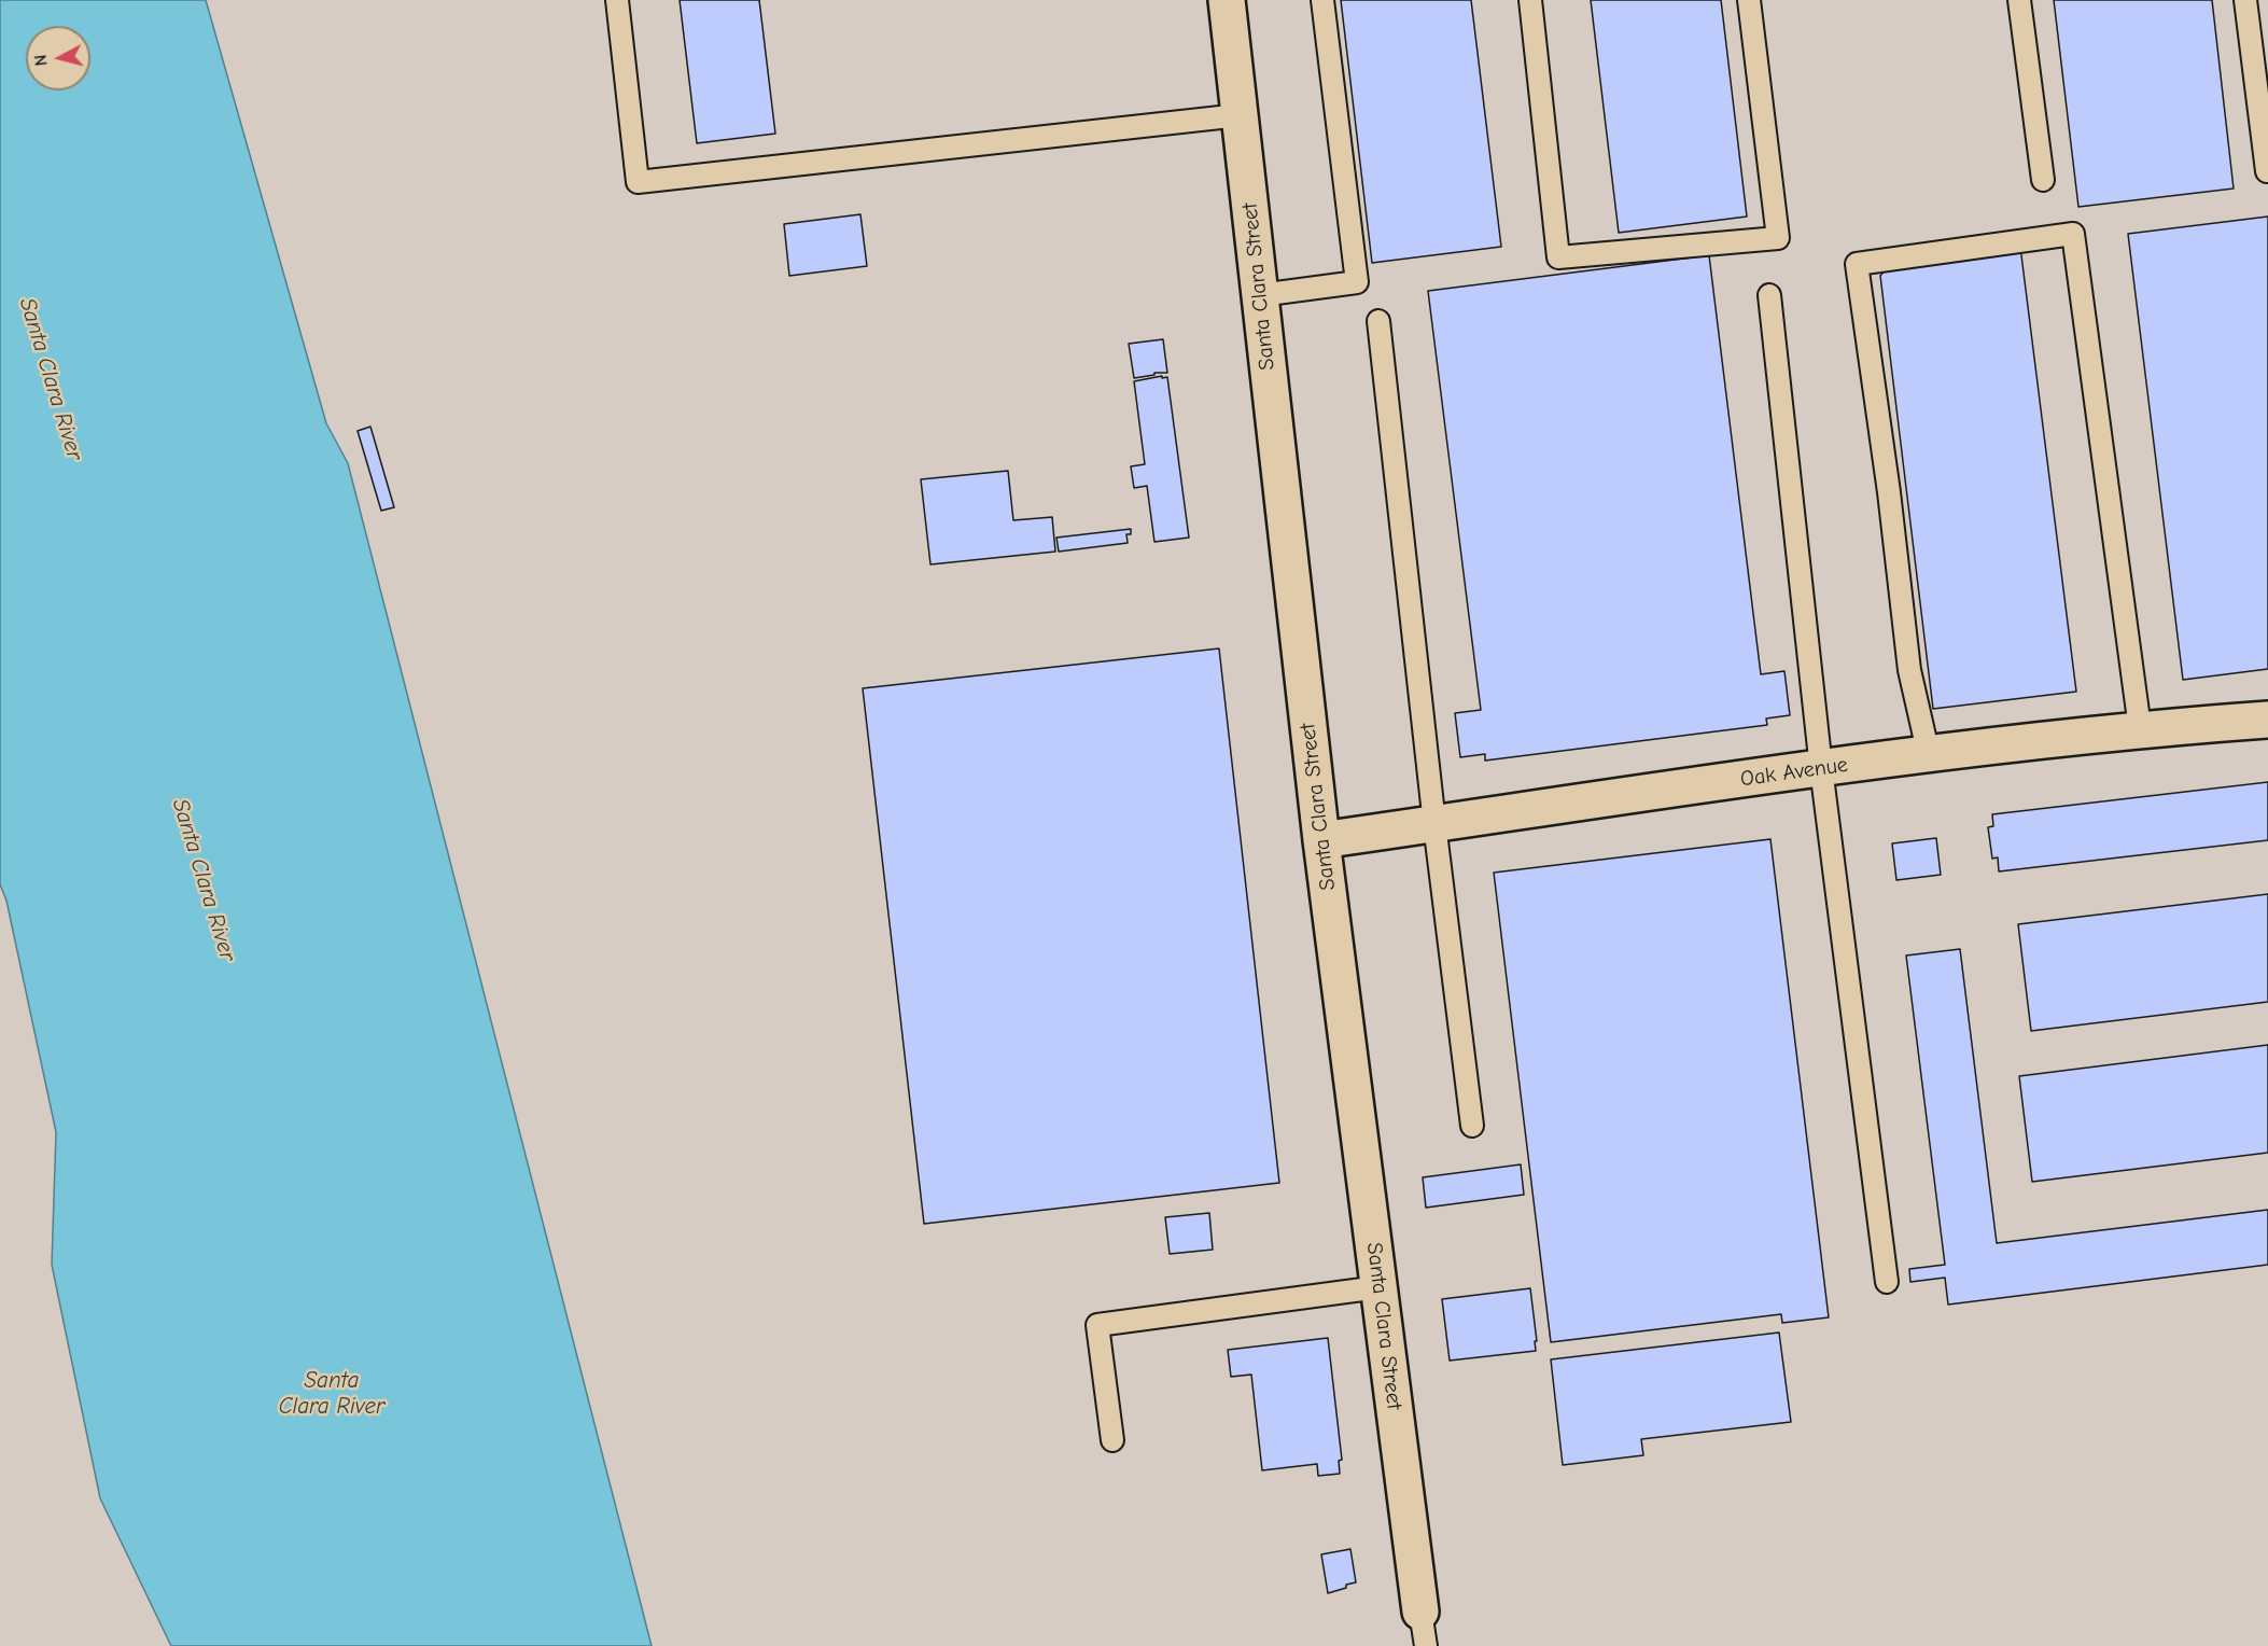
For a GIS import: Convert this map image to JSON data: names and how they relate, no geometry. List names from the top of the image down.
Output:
{
  "streets": {
    "street": ["Santa Clara Street", "Oak Avenue"]
  },
  "crossings": [
    ["Santa Clara Street", "Oak Avenue"]
  ],
  "water": ["Santa Clara River"],
  "north": "left"
}
